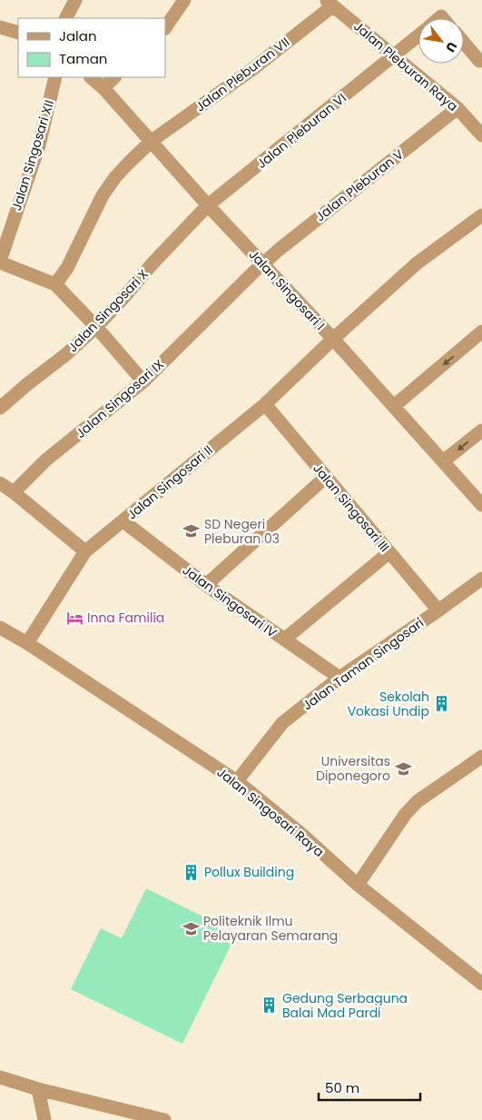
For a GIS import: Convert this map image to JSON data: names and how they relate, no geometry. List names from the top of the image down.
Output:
{
  "streets": {
    "street": [
      "Jalan Pleburan Raya",
      "Jalan Pleburan VII",
      "Jalan Pleburan VI",
      "Jalan Singosari XII",
      "Jalan Pleburan V",
      "Jalan Singosari I",
      "Jalan Singosari X",
      "Jalan Singosari IX",
      "Jalan Singosari II",
      "Jalan Singosari III",
      "Jalan Singosari IV",
      "Jalan Taman Singosari",
      "Jalan Singosari Raya"
    ]
  },
  "crossings": [
    ["Jalan Pleburan Raya", "Jalan Pleburan VII"],
    ["Jalan Pleburan Raya", "Jalan Pleburan VI"],
    ["Jalan Pleburan Raya", "Jalan Pleburan V"],
    ["Jalan Pleburan VII", "Jalan Singosari I"],
    ["Jalan Pleburan VI", "Jalan Singosari I"],
    ["Jalan Pleburan VI", "Jalan Singosari X"],
    ["Jalan Pleburan V", "Jalan Singosari I"],
    ["Jalan Pleburan V", "Jalan Singosari IX"],
    ["Jalan Singosari I", "Jalan Singosari X"],
    ["Jalan Singosari I", "Jalan Singosari IX"],
    ["Jalan Singosari I", "Jalan Singosari II"],
    ["Jalan Singosari II", "Jalan Singosari III"],
    ["Jalan Singosari II", "Jalan Singosari IV"],
    ["Jalan Singosari II", "Jalan Singosari Raya"],
    ["Jalan Singosari III", "Jalan Taman Singosari"],
    ["Jalan Singosari IV", "Jalan Taman Singosari"],
    ["Jalan Taman Singosari", "Jalan Singosari Raya"]
  ],
  "places": {
    "school or university": ["SD Negeri Pleburan 03", "Universitas Diponegoro", "Politeknik Ilmu Pelayaran Semarang"],
    "hotel": ["Inna Familia"],
    "building": ["Sekolah Vokasi Undip", "Pollux Building", "Gedung Serbaguna Balai Mad Pardi"]
  },
  "legend": ["Jalan", "Taman"],
  "scale_bar": "50 m",
  "north": "bottom right"
}
